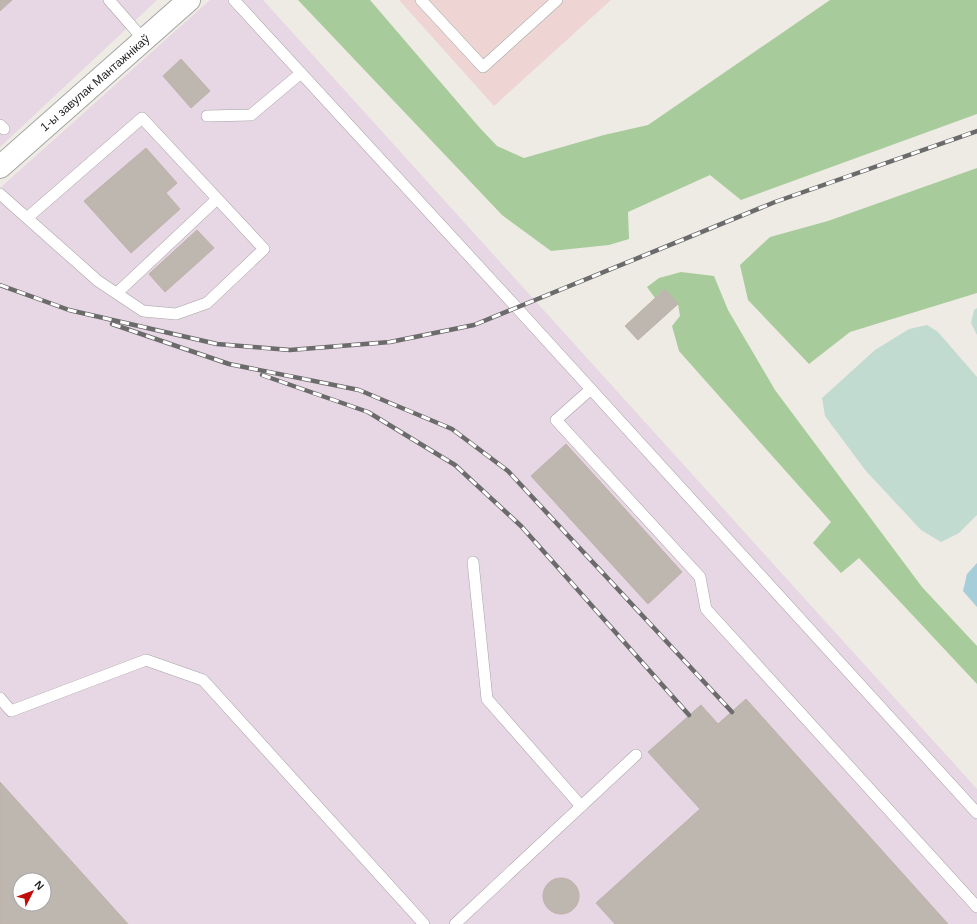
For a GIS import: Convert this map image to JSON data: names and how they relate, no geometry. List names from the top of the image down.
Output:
{
  "streets": {
    "street": ["1-ы завулак Мантажнікаў"]
  },
  "north": "top right"
}
